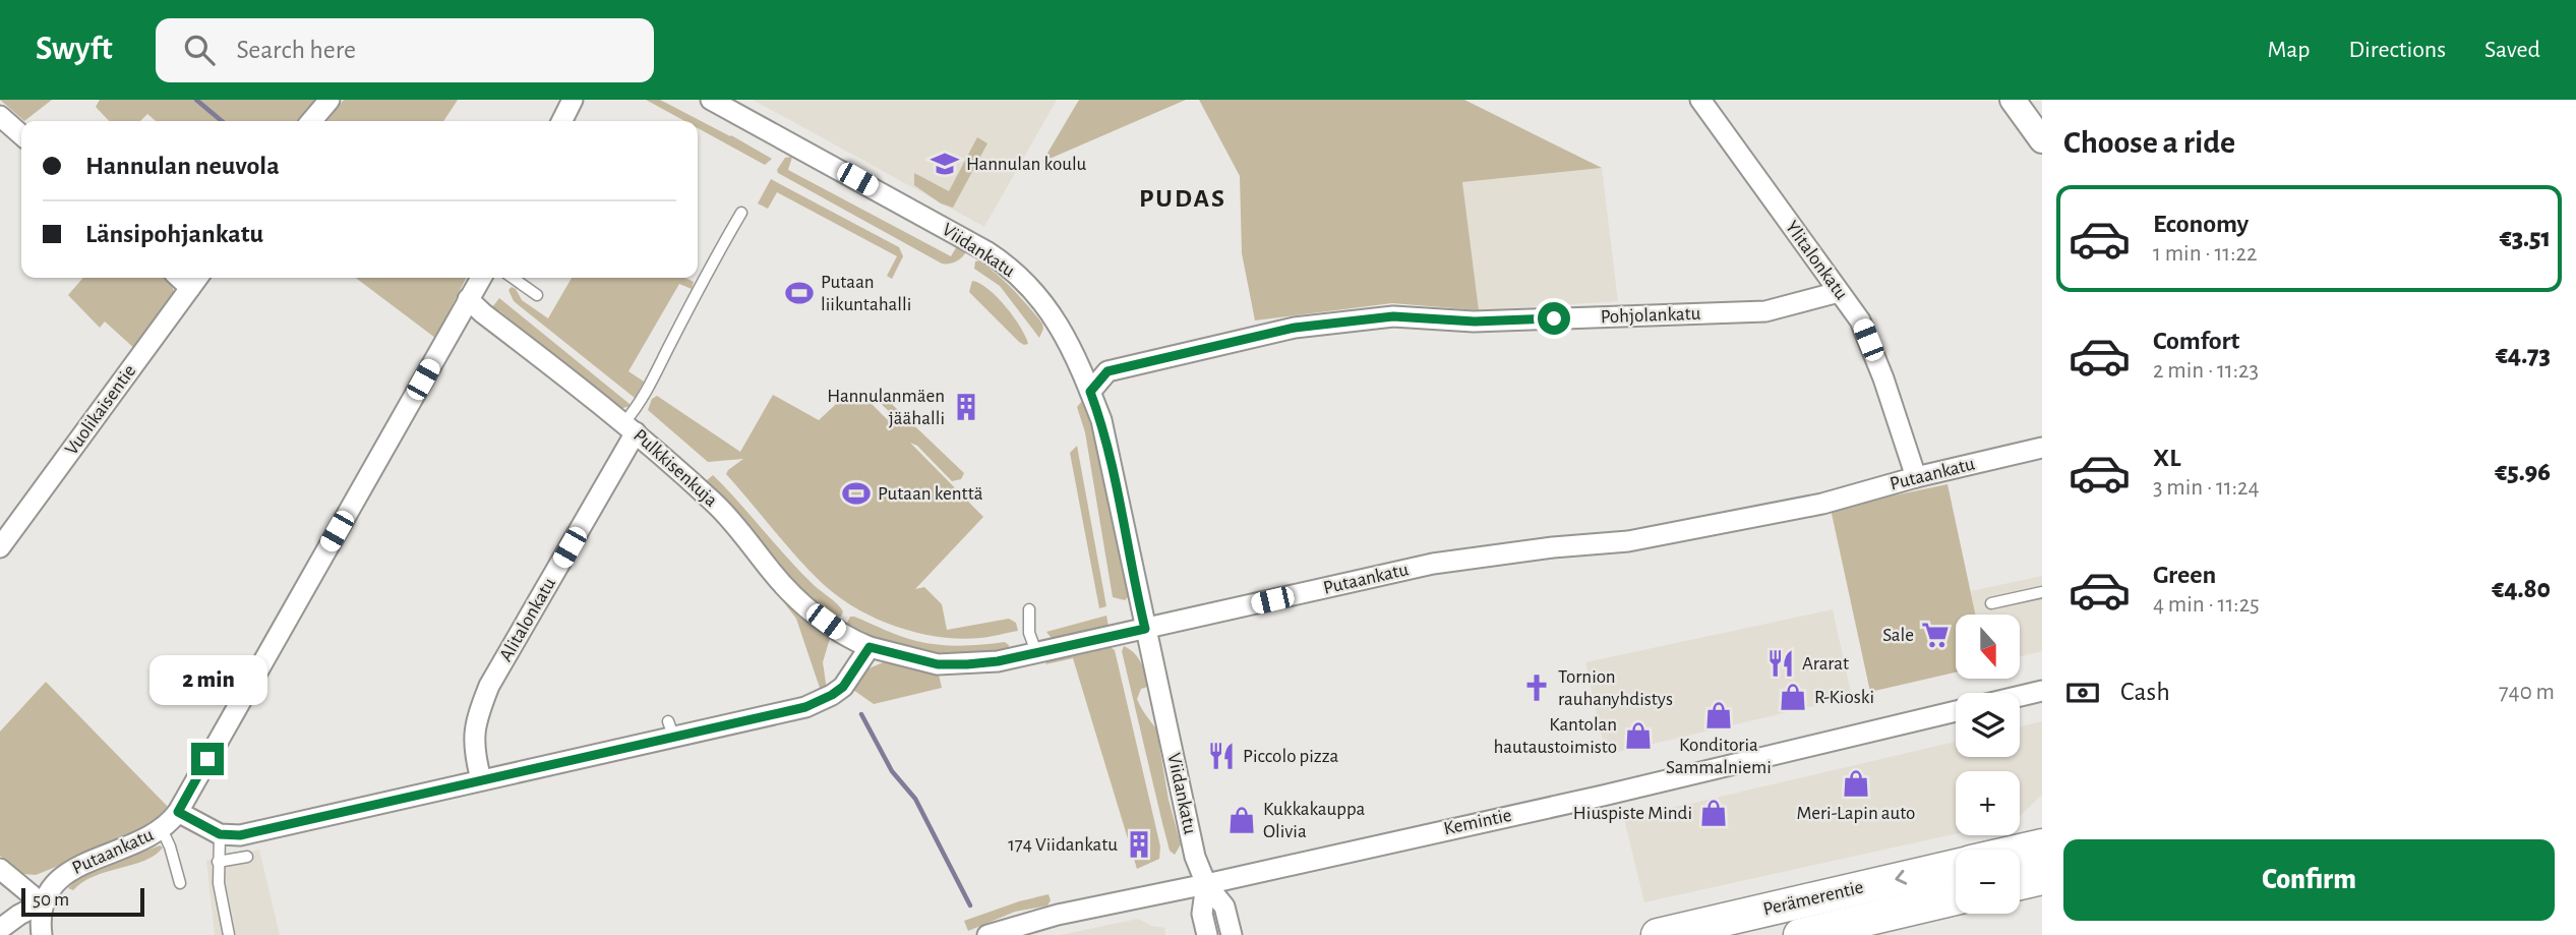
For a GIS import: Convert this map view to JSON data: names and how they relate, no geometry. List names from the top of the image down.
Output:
{
  "streets": {
    "highway": ["Perämerentie"],
    "street": [
      "Viidankatu",
      "Ylitalonkatu",
      "Pohjolankatu",
      "Vuolikaisentie",
      "Pulkkisenkuja",
      "Putaankatu",
      "Alitalonkatu",
      "Kemintie"
    ]
  },
  "crossings": [
    ["Viidankatu", "Pohjolankatu"],
    ["Viidankatu", "Putaankatu"],
    ["Viidankatu", "Kemintie"],
    ["Ylitalonkatu", "Pohjolankatu"],
    ["Ylitalonkatu", "Putaankatu"],
    ["Pulkkisenkuja", "Putaankatu"],
    ["Pulkkisenkuja", "Alitalonkatu"]
  ],
  "districts": ["PUDAS"],
  "places": {
    "school or university": ["Hannulan koulu"],
    "sports": ["Putaan liikuntahalli", "Putaan kenttä"],
    "building": ["Hannulanmäen jäähalli", "174 Viidankatu"],
    "supermarket": ["Sale"],
    "restaurant": ["Ararat", "Piccolo pizza"],
    "church": ["Tornion rauhanyhdistys"],
    "shop": [
      "R-Kioski",
      "Konditoria Sammalniemi",
      "Kantolan hautaustoimisto",
      "Meri-Lapin auto",
      "Hiuspiste Mindi",
      "Kukkakauppa Olivia"
    ]
  },
  "scale_bar": "50 m",
  "north": "bottom",
  "page": {
    "header": "Swyft",
    "search": "Search here",
    "nav": ["Map", "Directions", "Saved"],
    "heading": "Choose a ride",
    "banner": ["Hannulan neuvola", "Länsipohjankatu"],
    "list": [
      {
        "name": "Economy",
        "note": "1 min · 11:22",
        "value": "€3.51"
      },
      {
        "name": "Comfort",
        "note": "2 min · 11:23",
        "value": "€4.73"
      },
      {
        "name": "XL",
        "note": "3 min · 11:24",
        "value": "€5.96"
      },
      {
        "name": "Green",
        "note": "4 min · 11:25",
        "value": "€4.80"
      }
    ],
    "map_buttons": ["+", "−"],
    "pay": ["Cash", "740 m"],
    "bubble": "2 min",
    "buttons": "Confirm",
    "scale": "50 m"
  }
}
